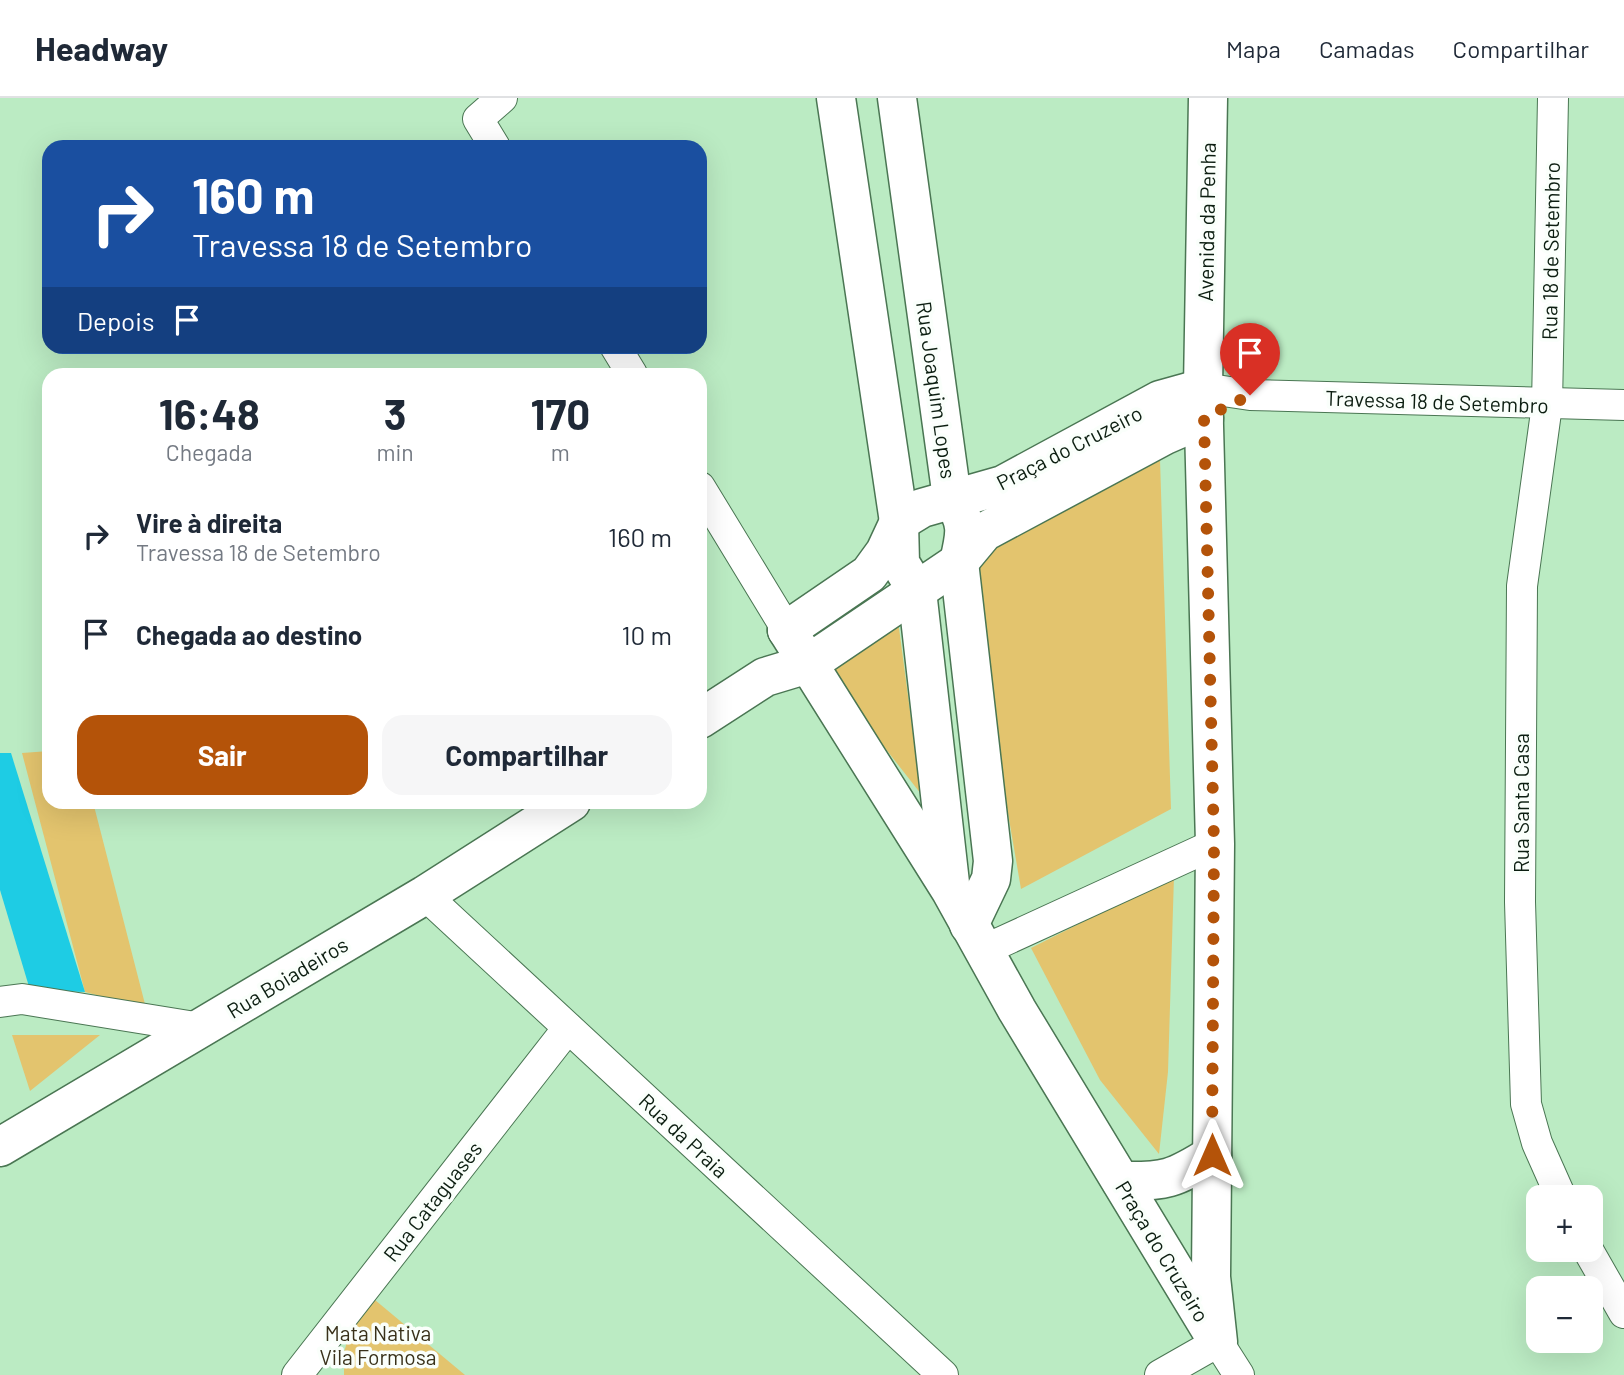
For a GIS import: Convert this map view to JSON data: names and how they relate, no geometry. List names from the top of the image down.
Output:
{
  "streets": {
    "street": [
      "Avenida da Penha",
      "Rua 18 de Setembro",
      "Rua Joaquim Lopes",
      "Travessa 18 de Setembro",
      "Praça do Cruzeiro",
      "Rua Santa Casa",
      "Rua Boiadeiros",
      "Rua da Praia",
      "Rua Cataguases"
    ]
  },
  "crossings": [
    ["Avenida da Penha", "Travessa 18 de Setembro"],
    ["Avenida da Penha", "Praça do Cruzeiro"],
    ["Rua 18 de Setembro", "Travessa 18 de Setembro"],
    ["Rua 18 de Setembro", "Rua Santa Casa"],
    ["Rua Joaquim Lopes", "Praça do Cruzeiro"],
    ["Travessa 18 de Setembro", "Praça do Cruzeiro"],
    ["Travessa 18 de Setembro", "Rua Santa Casa"],
    ["Rua Boiadeiros", "Rua da Praia"],
    ["Rua da Praia", "Rua Cataguases"]
  ],
  "parks": ["Mata Nativa Vila Formosa"],
  "page": {
    "header": "Headway",
    "nav": ["Mapa", "Camadas", "Compartilhar"],
    "turn": ["160 m", "Travessa 18 de Setembro"],
    "then": "Depois",
    "eta": [
      "16:48",
      "Chegada",
      "3",
      "min",
      "170",
      "m"
    ],
    "list": [
      {
        "name": "Vire à direita",
        "note": "Travessa 18 de Setembro",
        "value": "160 m"
      },
      {
        "name": "Chegada ao destino",
        "value": "10 m"
      }
    ],
    "buttons": ["Sair", "Compartilhar"],
    "map_buttons": ["+", "−"]
  }
}
